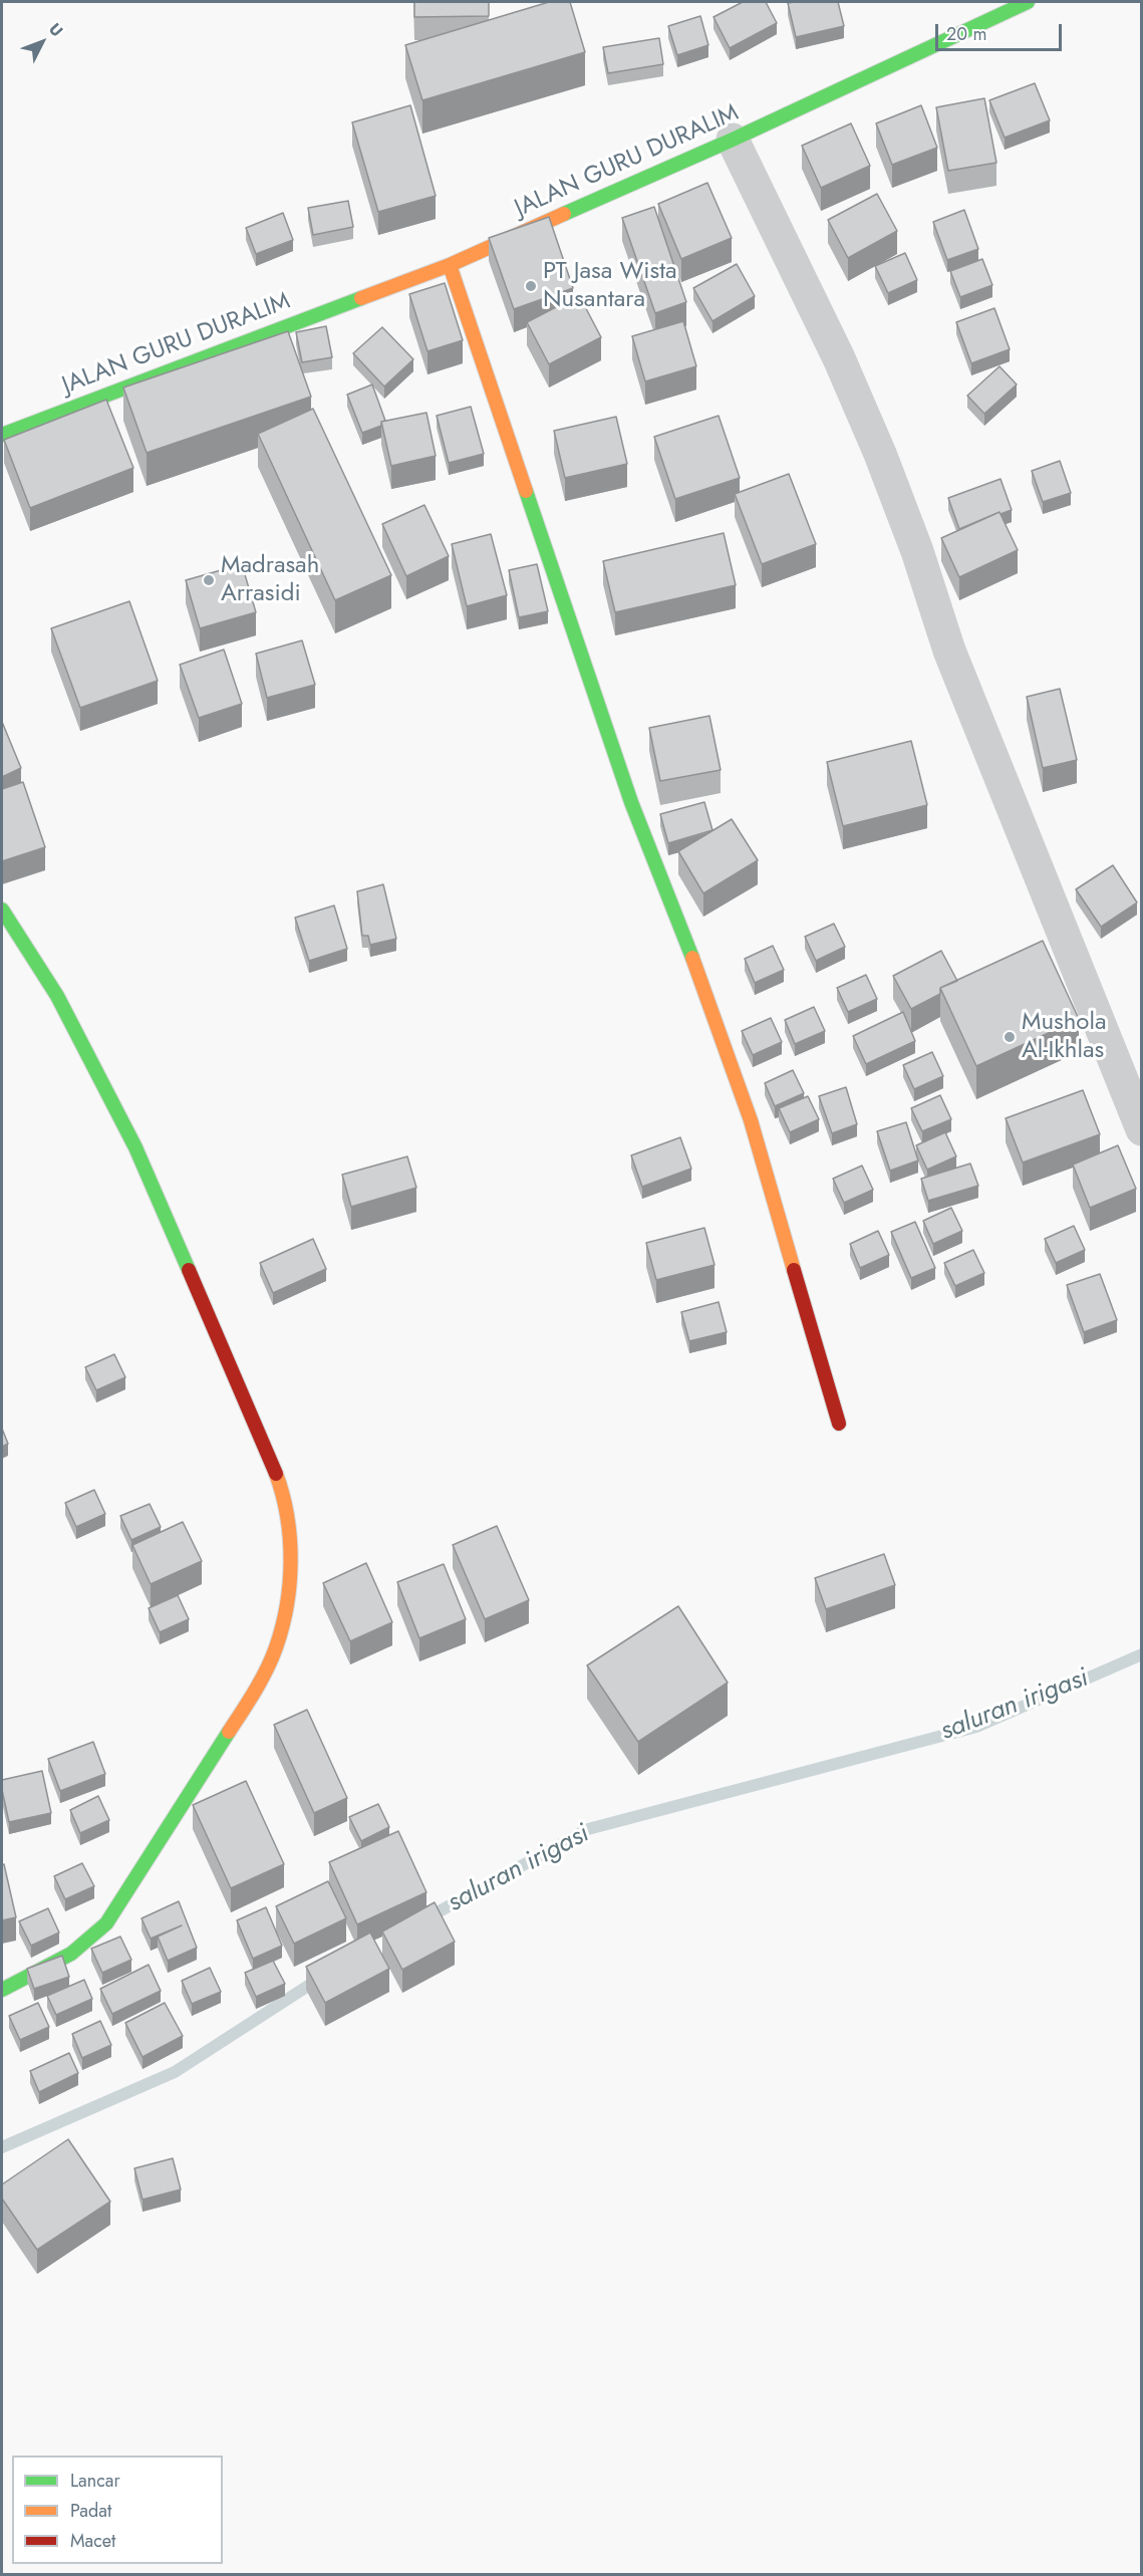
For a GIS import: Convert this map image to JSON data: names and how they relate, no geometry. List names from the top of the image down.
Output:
{
  "streets": {
    "street": ["JALAN GURU DURALIM"]
  },
  "water": ["saluran irigasi"],
  "places": ["PT Jasa Wista Nusantara", "Madrasah Arrasidi", "Mushola Al-Ikhlas"],
  "legend": ["Lancar", "Padat", "Macet"],
  "scale_bar": "20 m",
  "north": "top right"
}
